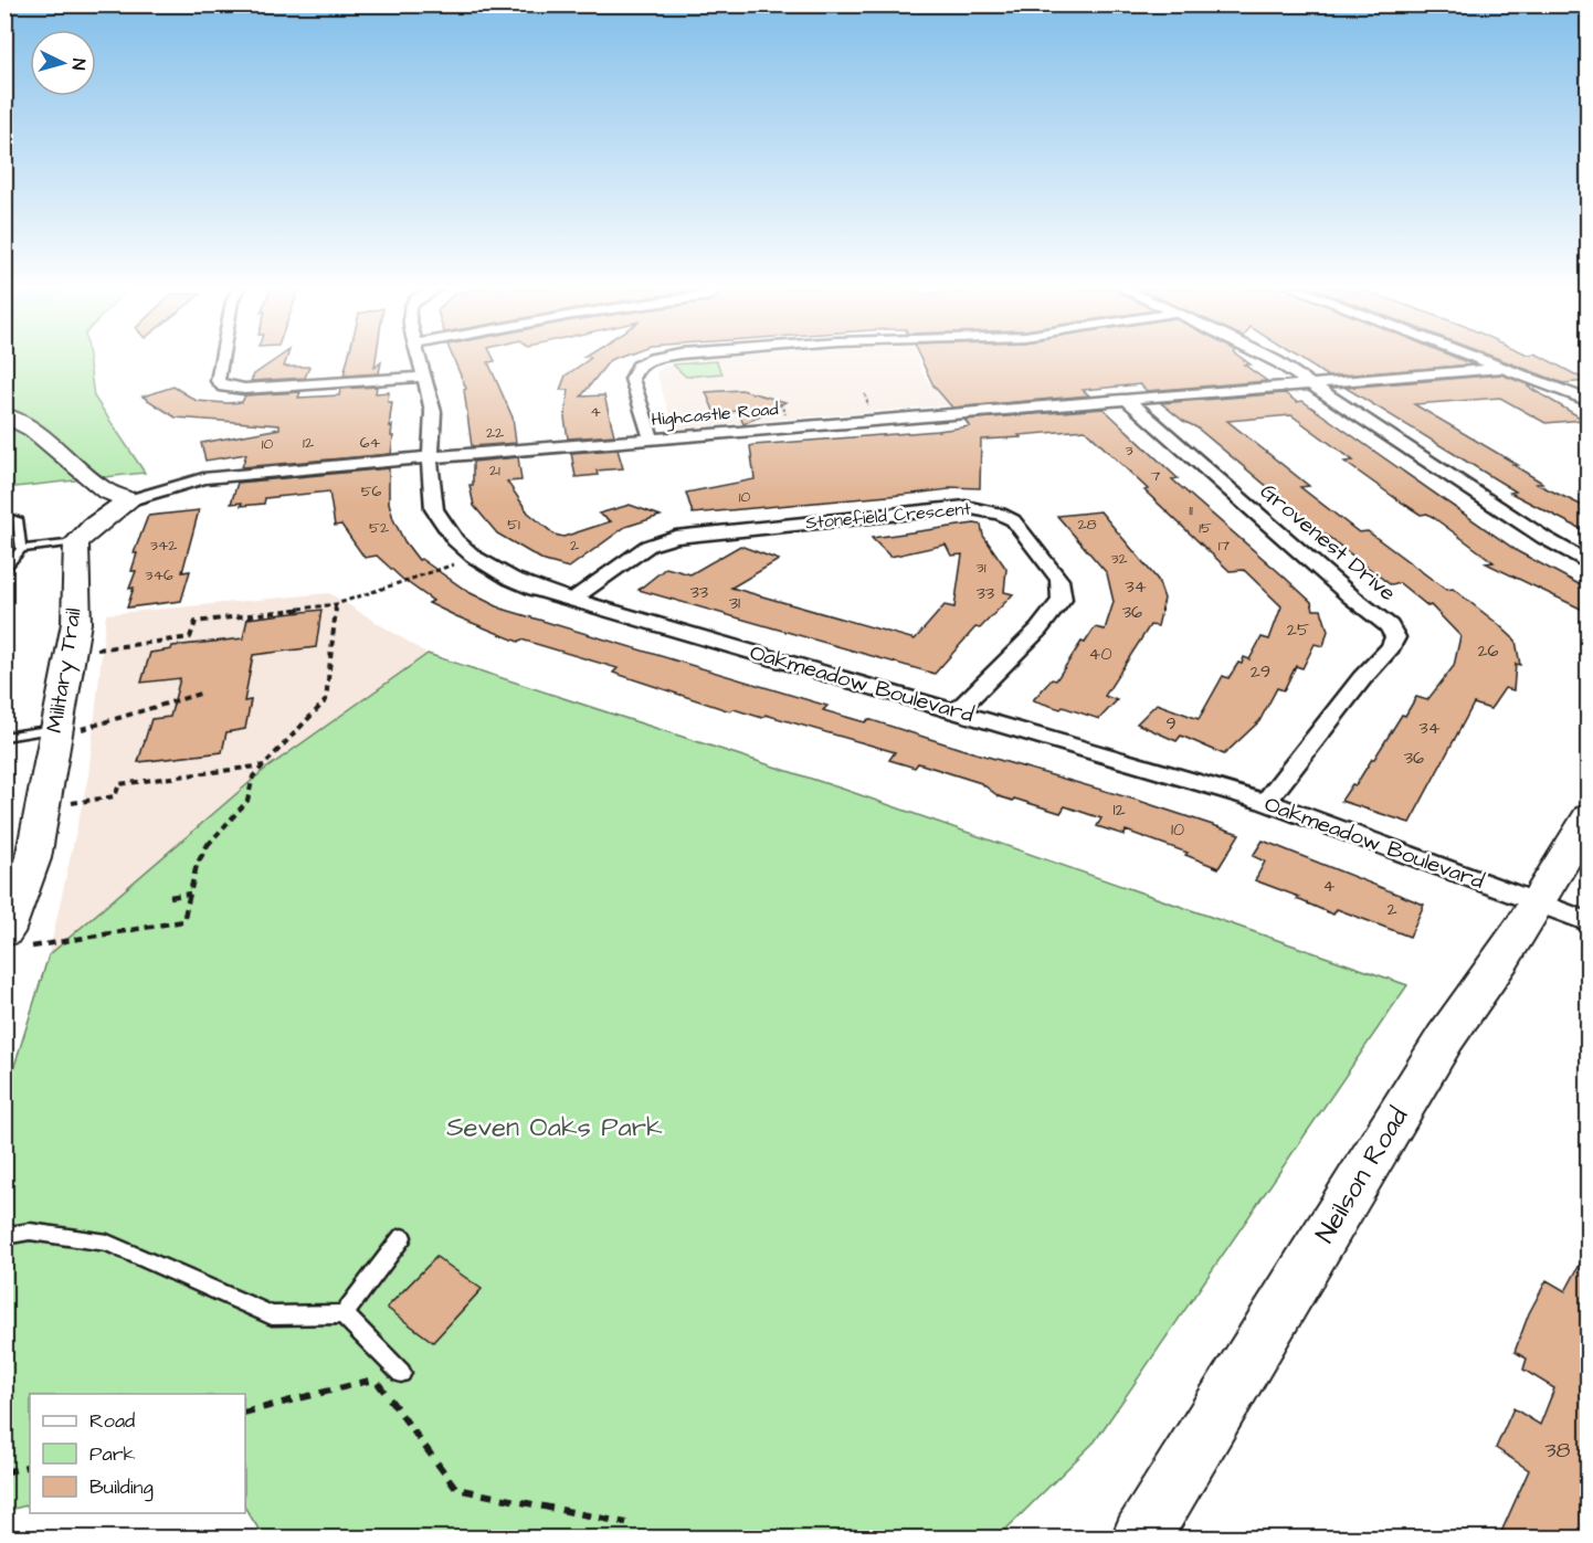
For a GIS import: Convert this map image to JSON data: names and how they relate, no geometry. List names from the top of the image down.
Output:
{
  "streets": {
    "street": [
      "Highcastle Road",
      "Stonefield Crescent",
      "Grovenest Drive",
      "Military Trail",
      "Oakmeadow Boulevard",
      "Neilson Road"
    ]
  },
  "crossings": [
    ["Highcastle Road", "Grovenest Drive"],
    ["Highcastle Road", "Oakmeadow Boulevard"],
    ["Stonefield Crescent", "Oakmeadow Boulevard"],
    ["Grovenest Drive", "Oakmeadow Boulevard"],
    ["Oakmeadow Boulevard", "Neilson Road"]
  ],
  "parks": ["Seven Oaks Park"],
  "house_numbers": [
    "4",
    "22",
    "12",
    "64",
    "10",
    "3",
    "21",
    "7",
    "56",
    "10",
    "11",
    "51",
    "28",
    "52",
    "15",
    "342",
    "2",
    "17",
    "32",
    "31",
    "346",
    "34",
    "33",
    "33",
    "31",
    "36",
    "25",
    "26",
    "40",
    "29",
    "9",
    "34",
    "36",
    "12",
    "10",
    "4",
    "2",
    "38"
  ],
  "legend": ["Road", "Park", "Building"],
  "north": "right"
}
